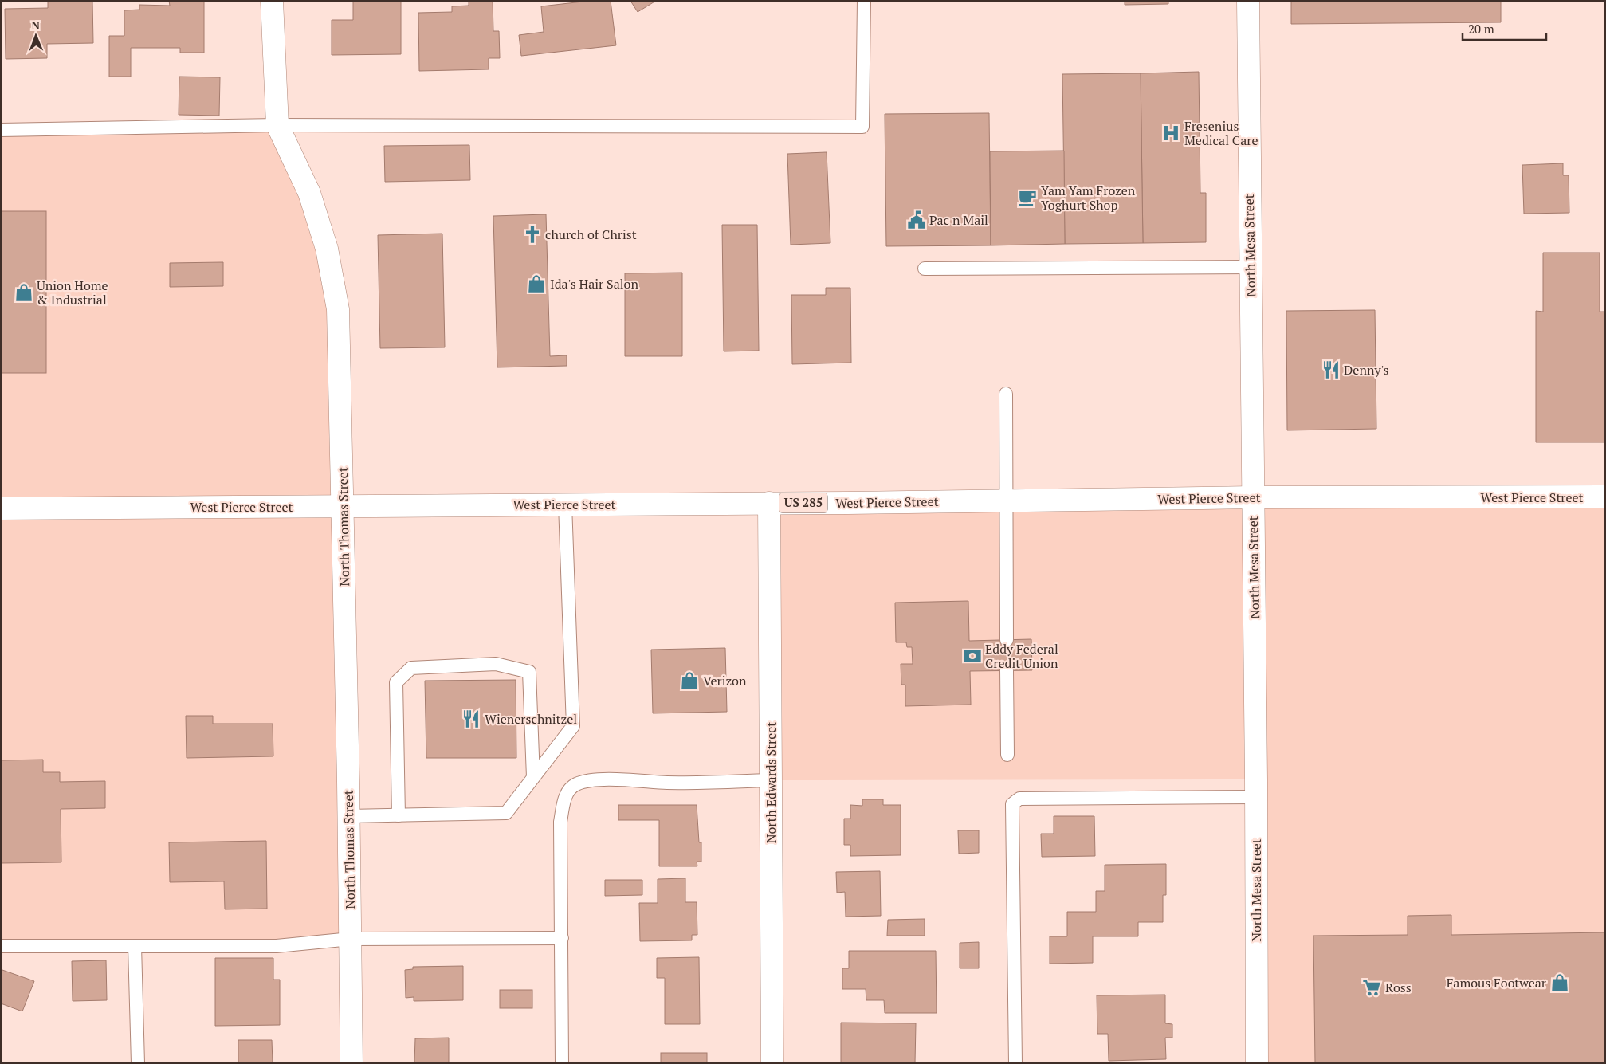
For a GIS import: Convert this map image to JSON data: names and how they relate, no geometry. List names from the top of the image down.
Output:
{
  "streets": {
    "main road": [
      "North Mesa Street",
      "West Pierce Street",
      "US 285",
      "North Thomas Street",
      "North Edwards Street"
    ]
  },
  "crossings": [
    ["North Mesa Street", "West Pierce Street"],
    ["West Pierce Street", "North Thomas Street"],
    ["West Pierce Street", "North Edwards Street"]
  ],
  "places": {
    "hospital": ["Fresenius Medical Care"],
    "cafe": ["Yam Yam Frozen Yoghurt Shop"],
    "public building": ["Pac n Mail"],
    "church": ["church of Christ"],
    "shop": [
      "Ida's Hair Salon",
      "Union Home & Industrial",
      "Verizon",
      "Famous Footwear"
    ],
    "restaurant": ["Denny's", "Wienerschnitzel"],
    "bank": ["Eddy Federal Credit Union"],
    "supermarket": ["Ross"]
  },
  "scale_bar": "20 m",
  "north": "top"
}
